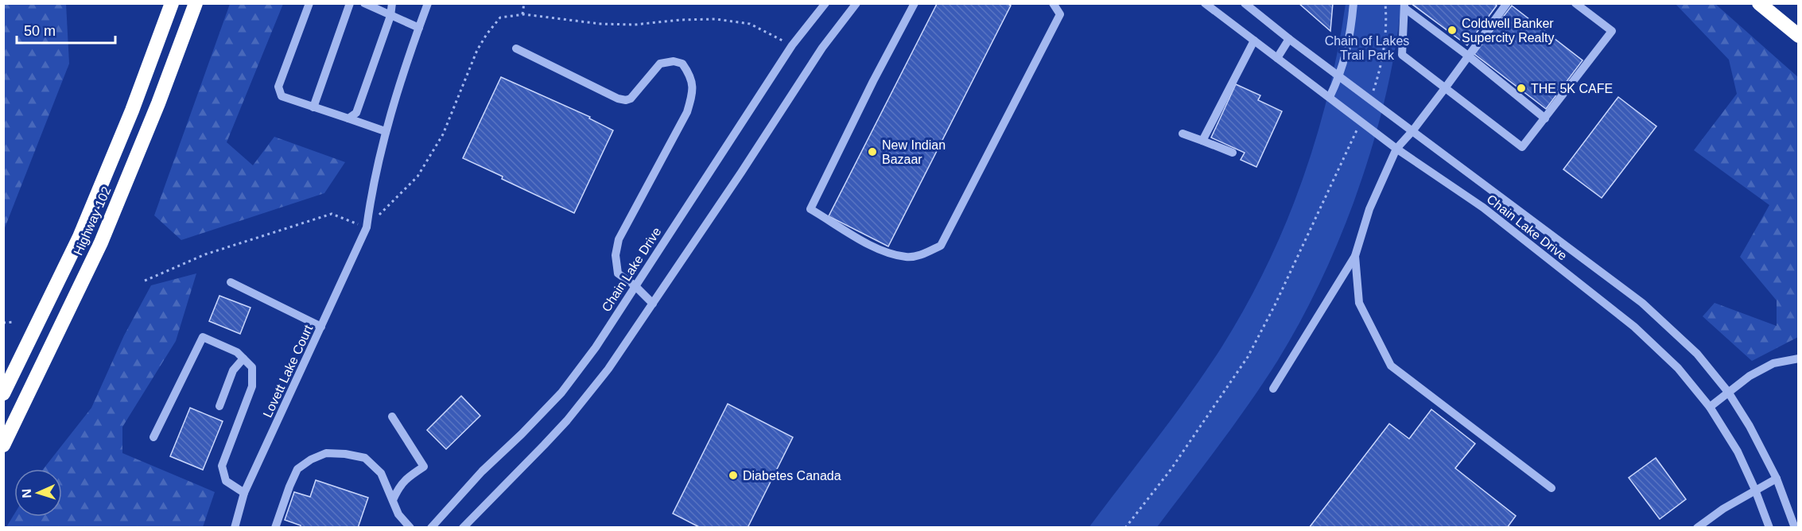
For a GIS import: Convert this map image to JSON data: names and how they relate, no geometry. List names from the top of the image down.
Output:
{
  "streets": {
    "highway": ["Highway 102"],
    "street": ["Chain Lake Drive", "Lovett Lake Court"]
  },
  "parks": ["Chain of Lakes Trail Park"],
  "places": [
    "Coldwell Banker Supercity Realty",
    "THE 5K CAFE",
    "New Indian Bazaar",
    "Diabetes Canada"
  ],
  "scale_bar": "50 m",
  "north": "left"
}
